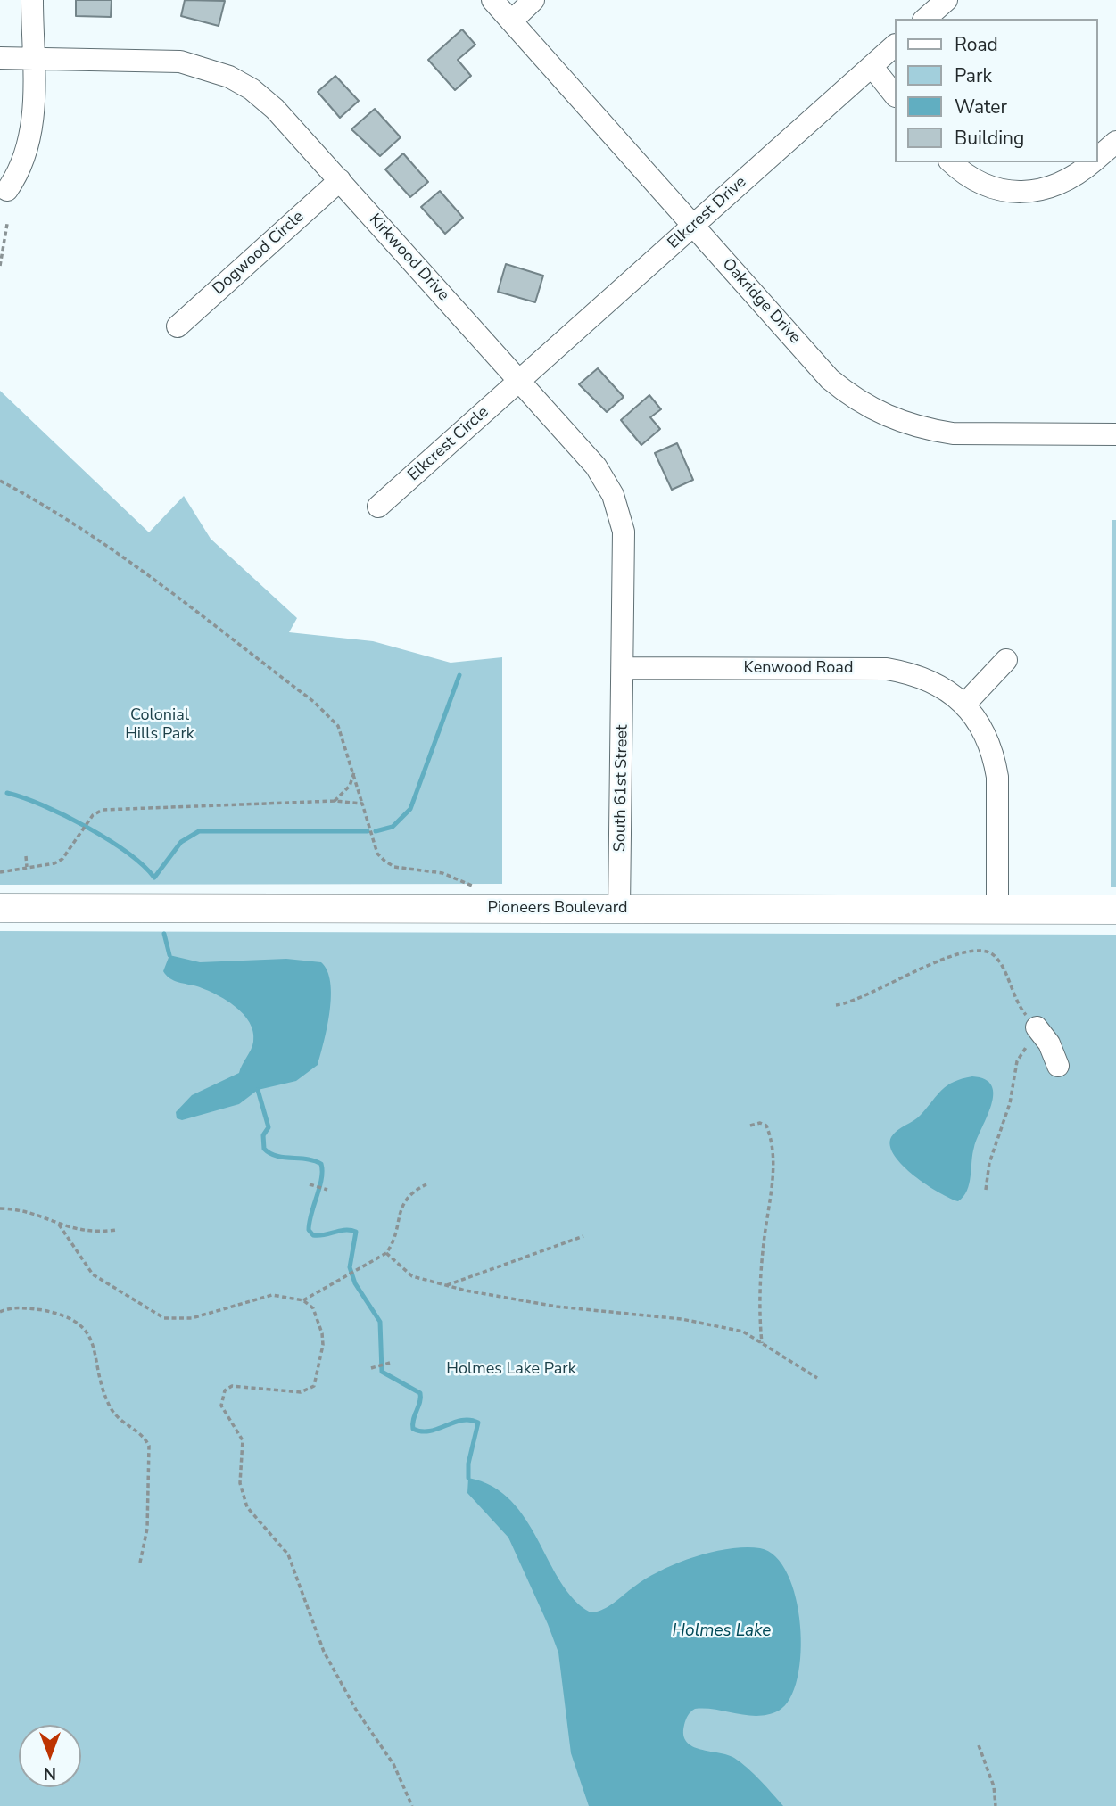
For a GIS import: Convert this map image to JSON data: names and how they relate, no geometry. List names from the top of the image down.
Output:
{
  "streets": {
    "main road": ["Pioneers Boulevard"],
    "street": [
      "Elkcrest Drive",
      "Dogwood Circle",
      "Kirkwood Drive",
      "Oakridge Drive",
      "Elkcrest Circle",
      "Kenwood Road",
      "South 61st Street"
    ]
  },
  "crossings": [
    ["Elkcrest Drive", "Kirkwood Drive"],
    ["Elkcrest Drive", "Oakridge Drive"],
    ["Elkcrest Drive", "Elkcrest Circle"],
    ["Dogwood Circle", "Kirkwood Drive"],
    ["Kirkwood Drive", "Elkcrest Circle"],
    ["Kirkwood Drive", "Kenwood Road"],
    ["Kirkwood Drive", "South 61st Street"],
    ["Kenwood Road", "South 61st Street"],
    ["Kenwood Road", "Pioneers Boulevard"],
    ["South 61st Street", "Pioneers Boulevard"]
  ],
  "water": ["Holmes Lake"],
  "parks": ["Colonial Hills Park", "Holmes Lake Park"],
  "legend": [
    "Road",
    "Park",
    "Water",
    "Building"
  ],
  "north": "bottom"
}
